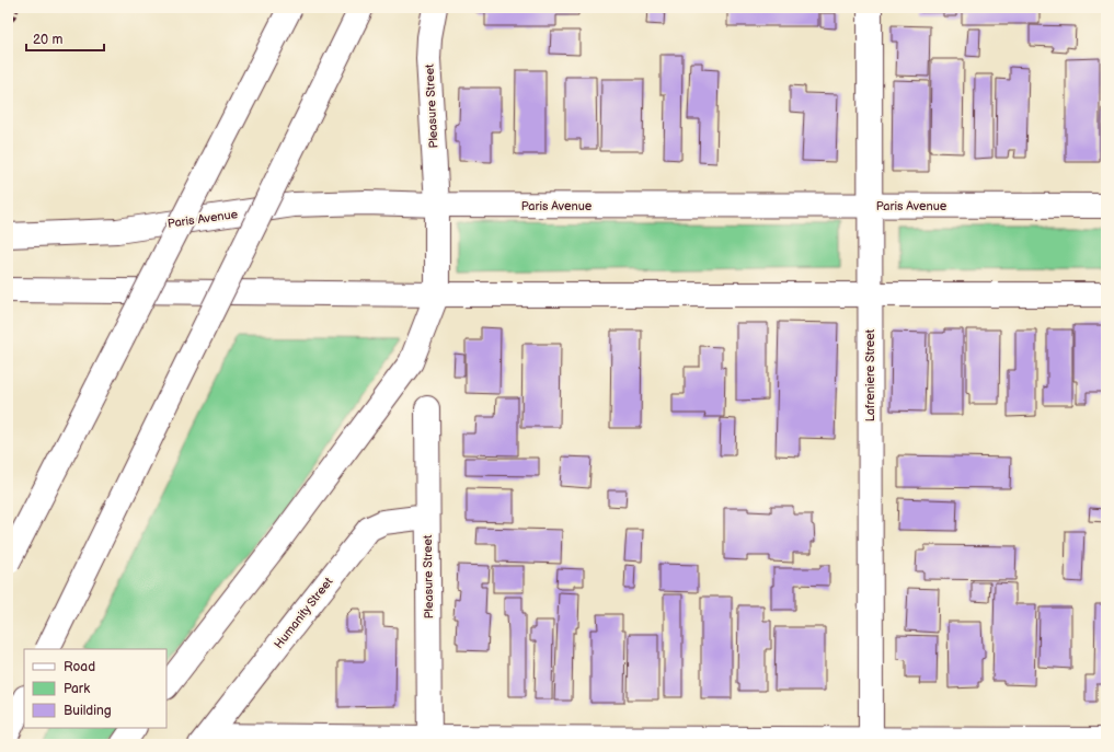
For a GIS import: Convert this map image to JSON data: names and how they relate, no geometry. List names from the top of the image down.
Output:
{
  "streets": {
    "main road": [
      "Pleasure Street",
      "Paris Avenue",
      "Lafreniere Street",
      "Humanity Street"
    ]
  },
  "crossings": [
    ["Pleasure Street", "Paris Avenue"],
    ["Pleasure Street", "Humanity Street"],
    ["Paris Avenue", "Lafreniere Street"]
  ],
  "legend": ["Road", "Park", "Building"],
  "scale_bar": "20 m"
}
